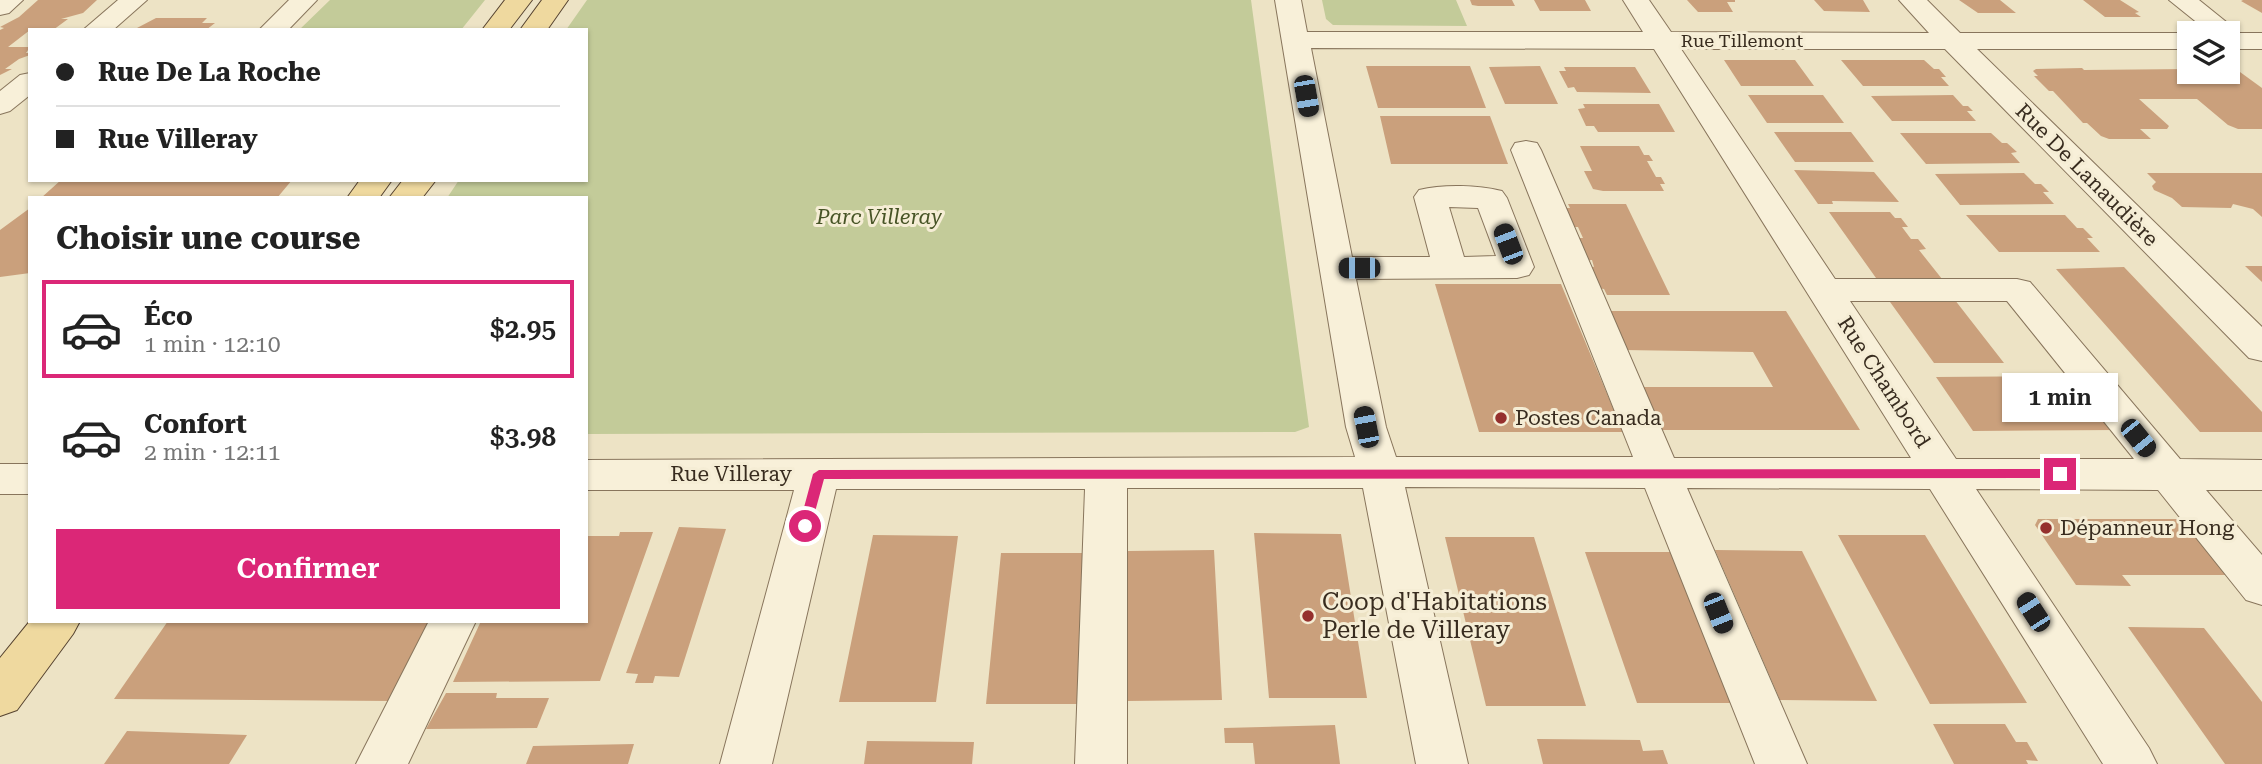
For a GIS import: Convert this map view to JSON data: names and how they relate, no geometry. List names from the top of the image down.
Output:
{
  "streets": {
    "street": [
      "Rue Tillemont",
      "Rue De Lanaudière",
      "Rue Chambord",
      "Rue Villeray"
    ]
  },
  "crossings": [
    ["Rue Tillemont", "Rue De Lanaudière"],
    ["Rue Tillemont", "Rue Chambord"],
    ["Rue Chambord", "Rue Villeray"]
  ],
  "parks": ["Parc Villeray"],
  "places": ["Postes Canada", "Dépanneur Hong", "Coop d'Habitations Perle de Villeray"],
  "page": {
    "banner": ["Rue De La Roche", "Rue Villeray"],
    "heading": "Choisir une course",
    "list": [
      {
        "name": "Éco",
        "note": "1 min · 12:10",
        "value": "$2.95"
      },
      {
        "name": "Confort",
        "note": "2 min · 12:11",
        "value": "$3.98"
      }
    ],
    "bubble": "1 min",
    "buttons": "Confirmer"
  }
}
